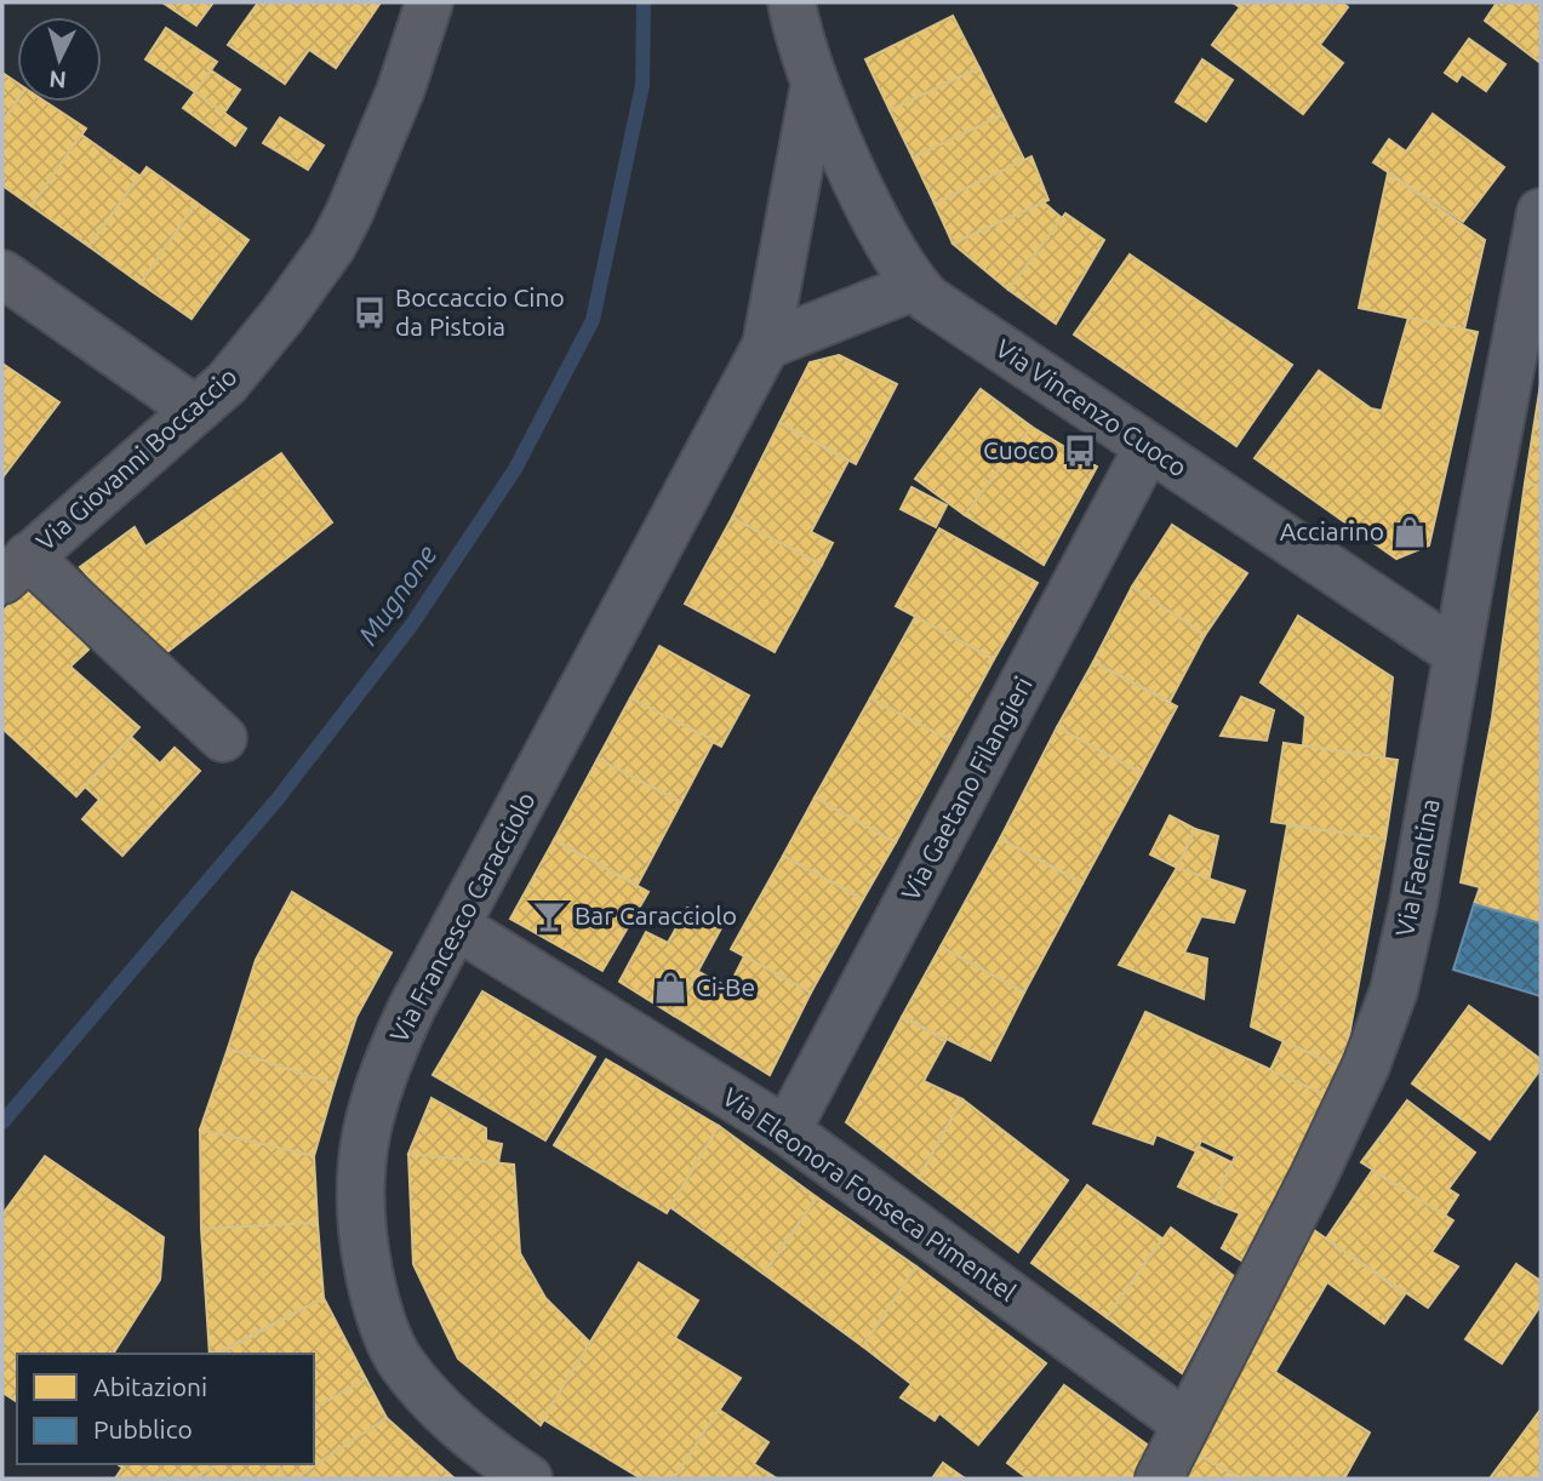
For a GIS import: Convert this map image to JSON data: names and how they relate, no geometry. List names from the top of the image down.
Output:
{
  "streets": {
    "street": [
      "Via Vincenzo Cuoco",
      "Via Giovanni Boccaccio",
      "Via Gaetano Filangieri",
      "Via Faentina",
      "Via Francesco Caracciolo",
      "Via Eleonora Fonseca Pimentel"
    ]
  },
  "crossings": [
    ["Via Vincenzo Cuoco", "Via Gaetano Filangieri"],
    ["Via Vincenzo Cuoco", "Via Faentina"],
    ["Via Vincenzo Cuoco", "Via Francesco Caracciolo"],
    ["Via Gaetano Filangieri", "Via Eleonora Fonseca Pimentel"],
    ["Via Faentina", "Via Eleonora Fonseca Pimentel"],
    ["Via Francesco Caracciolo", "Via Eleonora Fonseca Pimentel"]
  ],
  "water": ["Mugnone"],
  "places": {
    "bus stop": ["Boccaccio Cino da Pistoia", "Cuoco"],
    "shop": ["Acciarino", "Ci-Be"],
    "bar": ["Bar Caracciolo"]
  },
  "legend": ["Abitazioni", "Pubblico"],
  "north": "bottom"
}
